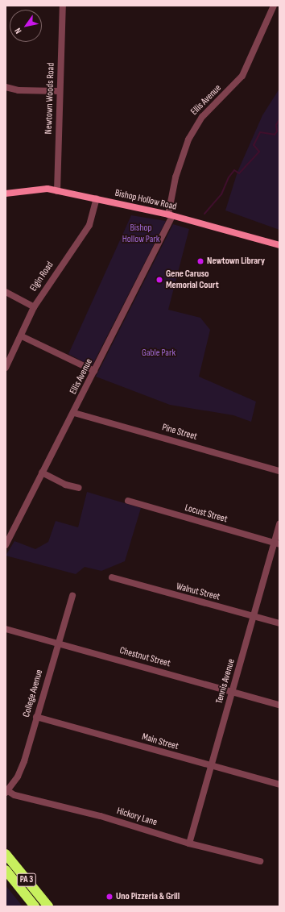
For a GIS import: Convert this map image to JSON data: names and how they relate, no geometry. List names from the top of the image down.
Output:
{
  "streets": {
    "highway": ["PA 3"],
    "street": [
      "Newtown Woods Road",
      "Ellis Avenue",
      "Bishop Hollow Road",
      "Elgin Road",
      "Pine Street",
      "Locust Street",
      "Walnut Street",
      "Chestnut Street",
      "Tennis Avenue",
      "College Avenue",
      "Main Street",
      "Hickory Lane"
    ]
  },
  "crossings": [
    ["Newtown Woods Road", "Bishop Hollow Road"],
    ["Ellis Avenue", "Bishop Hollow Road"],
    ["Ellis Avenue", "Pine Street"],
    ["Bishop Hollow Road", "Elgin Road"],
    ["Locust Street", "Tennis Avenue"],
    ["Walnut Street", "Tennis Avenue"],
    ["Chestnut Street", "Tennis Avenue"],
    ["Chestnut Street", "College Avenue"],
    ["Tennis Avenue", "Main Street"],
    ["Tennis Avenue", "Hickory Lane"],
    ["College Avenue", "Main Street"],
    ["College Avenue", "Hickory Lane"]
  ],
  "parks": ["Bishop Hollow Park", "Gable Park"],
  "places": ["Newtown Library", "Gene Caruso Memorial Court", "Uno Pizzeria & Grill"],
  "north": "bottom left"
}
